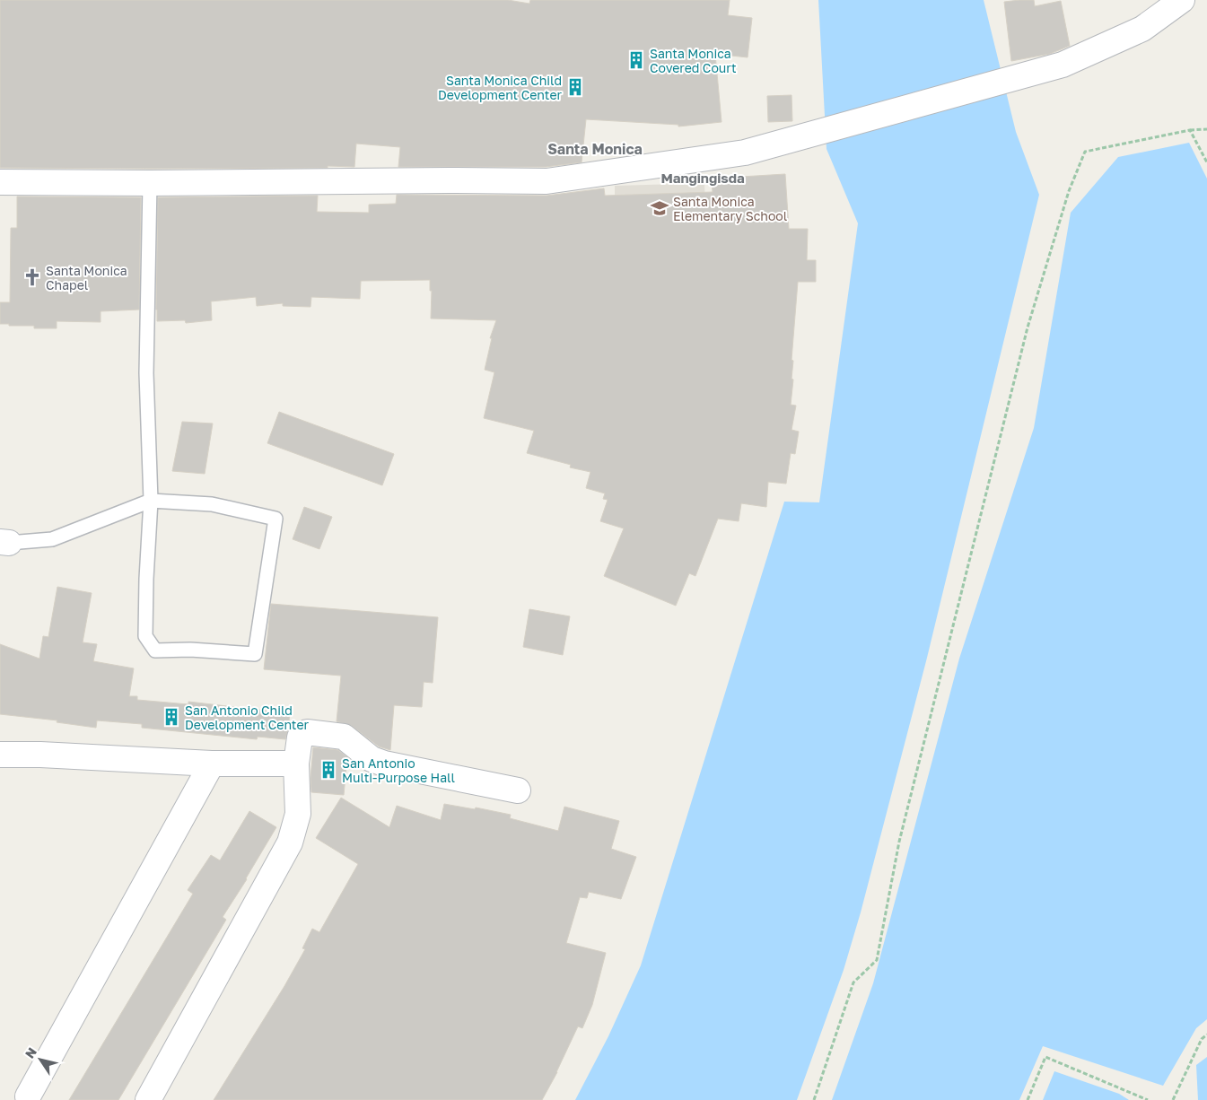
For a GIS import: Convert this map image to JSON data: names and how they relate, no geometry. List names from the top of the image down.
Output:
{
  "districts": ["Santa Monica", "Mangingisda"],
  "places": {
    "building": [
      "Santa Monica Covered Court",
      "Santa Monica Child Development Center",
      "San Antonio Child Development Center",
      "San Antonio Multi-Purpose Hall"
    ],
    "school or university": ["Santa Monica Elementary School"],
    "church": ["Santa Monica Chapel"]
  },
  "north": "top left"
}
